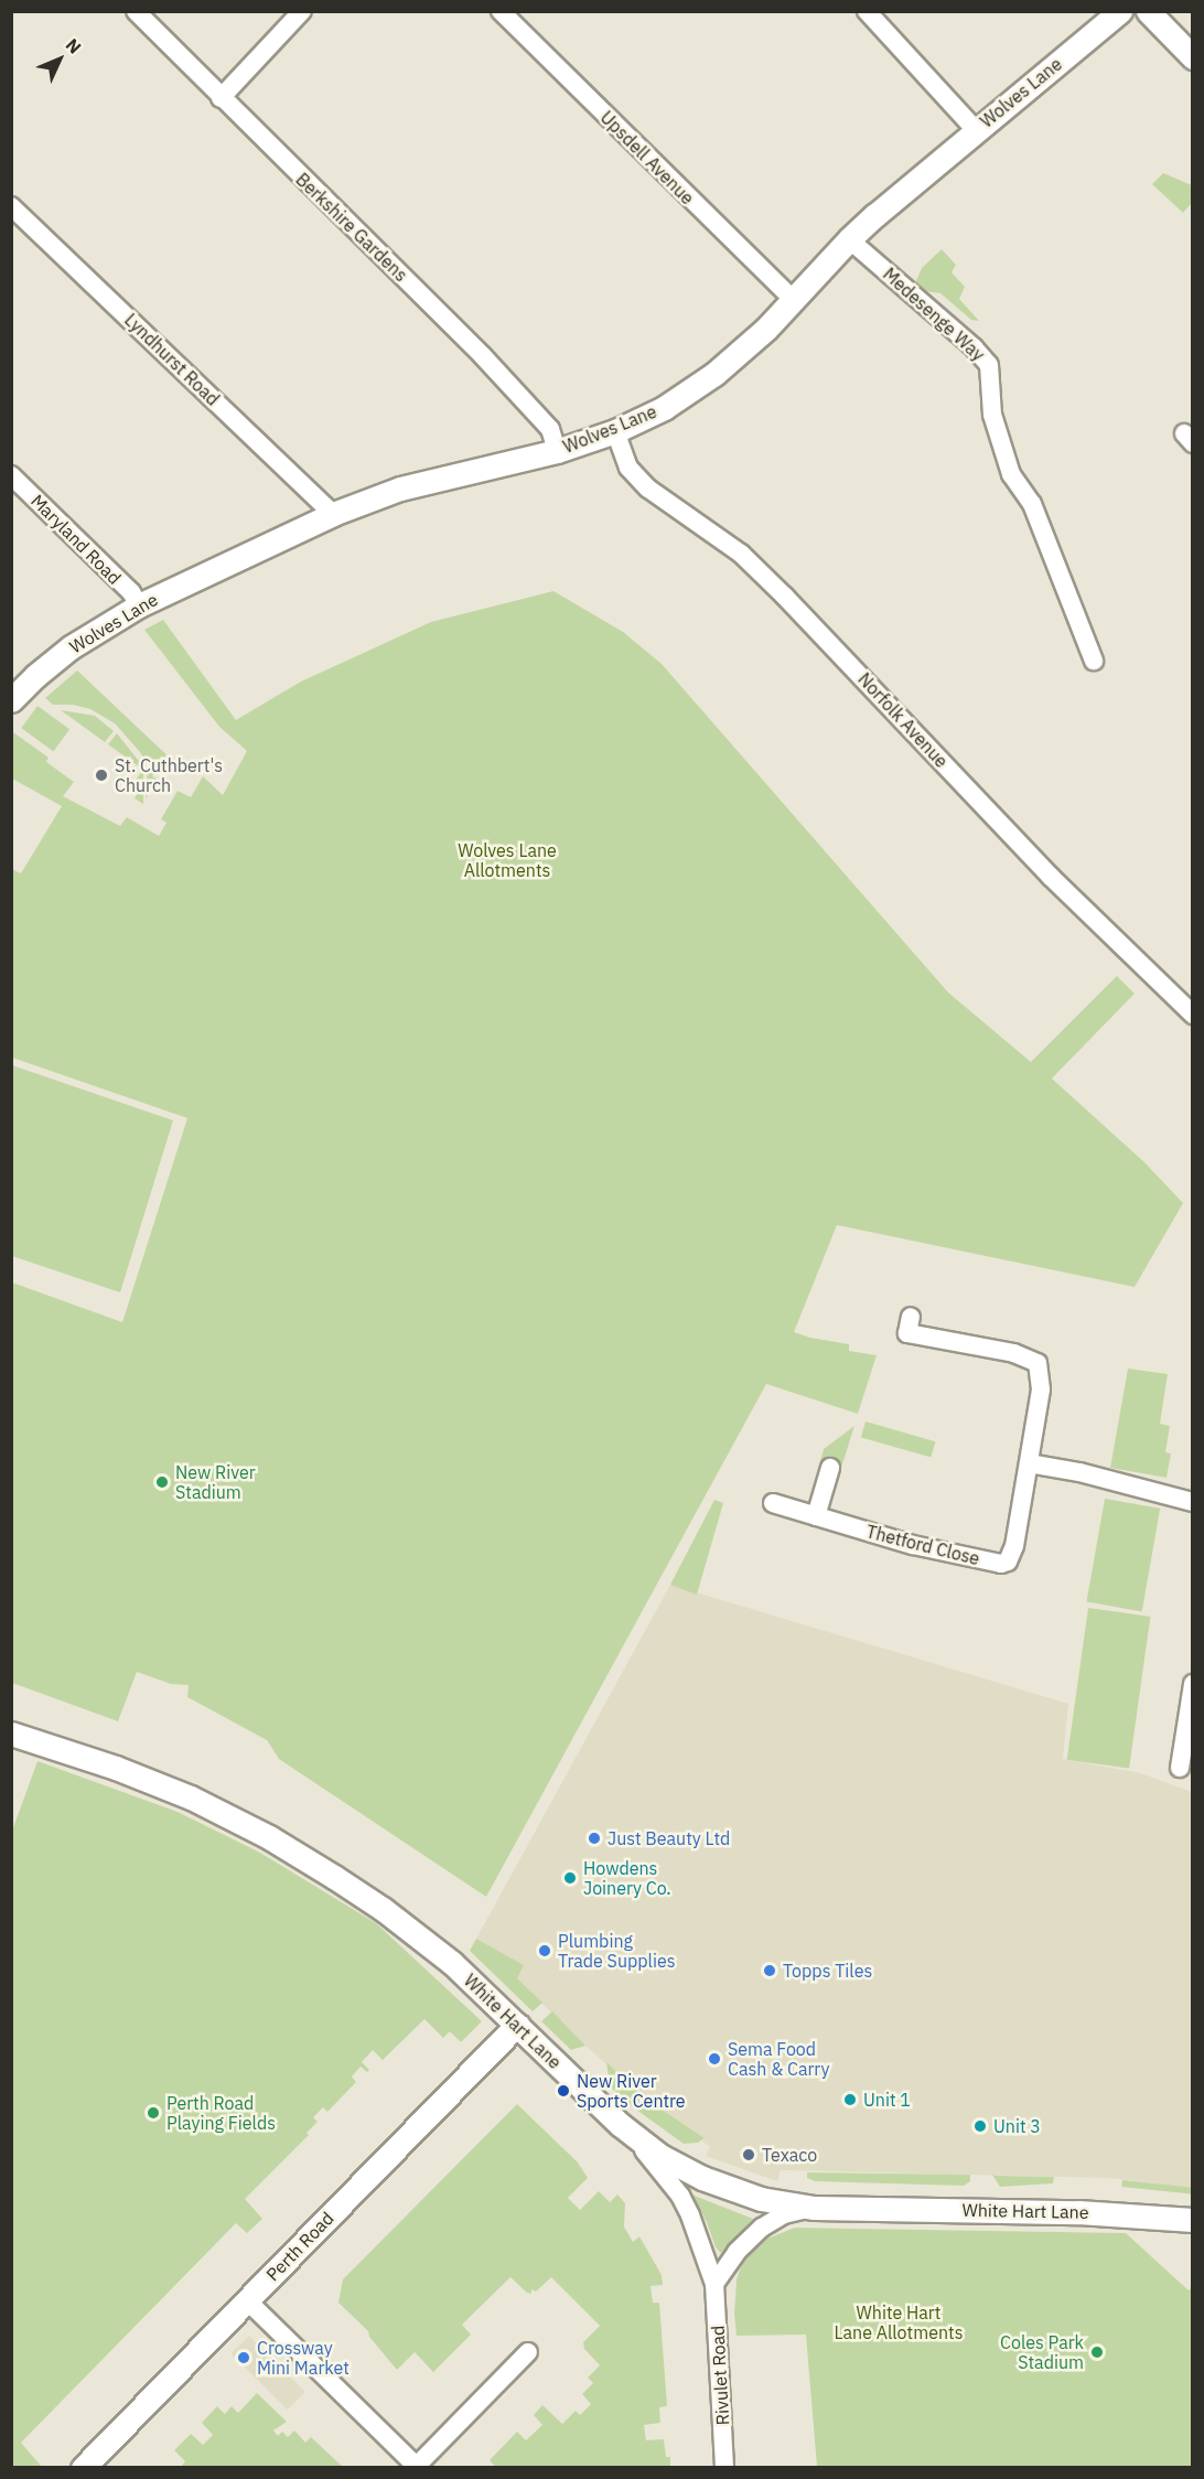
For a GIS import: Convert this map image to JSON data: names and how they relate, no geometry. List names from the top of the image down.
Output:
{
  "streets": {
    "street": [
      "Wolves Lane",
      "Upsdell Avenue",
      "Berkshire Gardens",
      "Medesenge Way",
      "Lyndhurst Road",
      "Maryland Road",
      "Norfolk Avenue",
      "Thetford Close",
      "White Hart Lane",
      "Perth Road",
      "Rivulet Road"
    ]
  },
  "crossings": [
    ["Wolves Lane", "Upsdell Avenue"],
    ["Wolves Lane", "Berkshire Gardens"],
    ["Wolves Lane", "Medesenge Way"],
    ["Wolves Lane", "Lyndhurst Road"],
    ["Wolves Lane", "Maryland Road"],
    ["Wolves Lane", "Norfolk Avenue"],
    ["White Hart Lane", "Perth Road"],
    ["White Hart Lane", "Rivulet Road"]
  ],
  "parks": ["Wolves Lane Allotments", "White Hart Lane Allotments"],
  "places": [
    "St. Cuthbert's Church",
    "New River Stadium",
    "Just Beauty Ltd",
    "Howdens Joinery Co.",
    "Plumbing Trade Supplies",
    "Topps Tiles",
    "Sema Food Cash & Carry",
    "New River Sports Centre",
    "Unit 1",
    "Perth Road Playing Fields",
    "Unit 3",
    "Texaco",
    "Coles Park Stadium",
    "Crossway Mini Market"
  ],
  "north": "top right"
}
